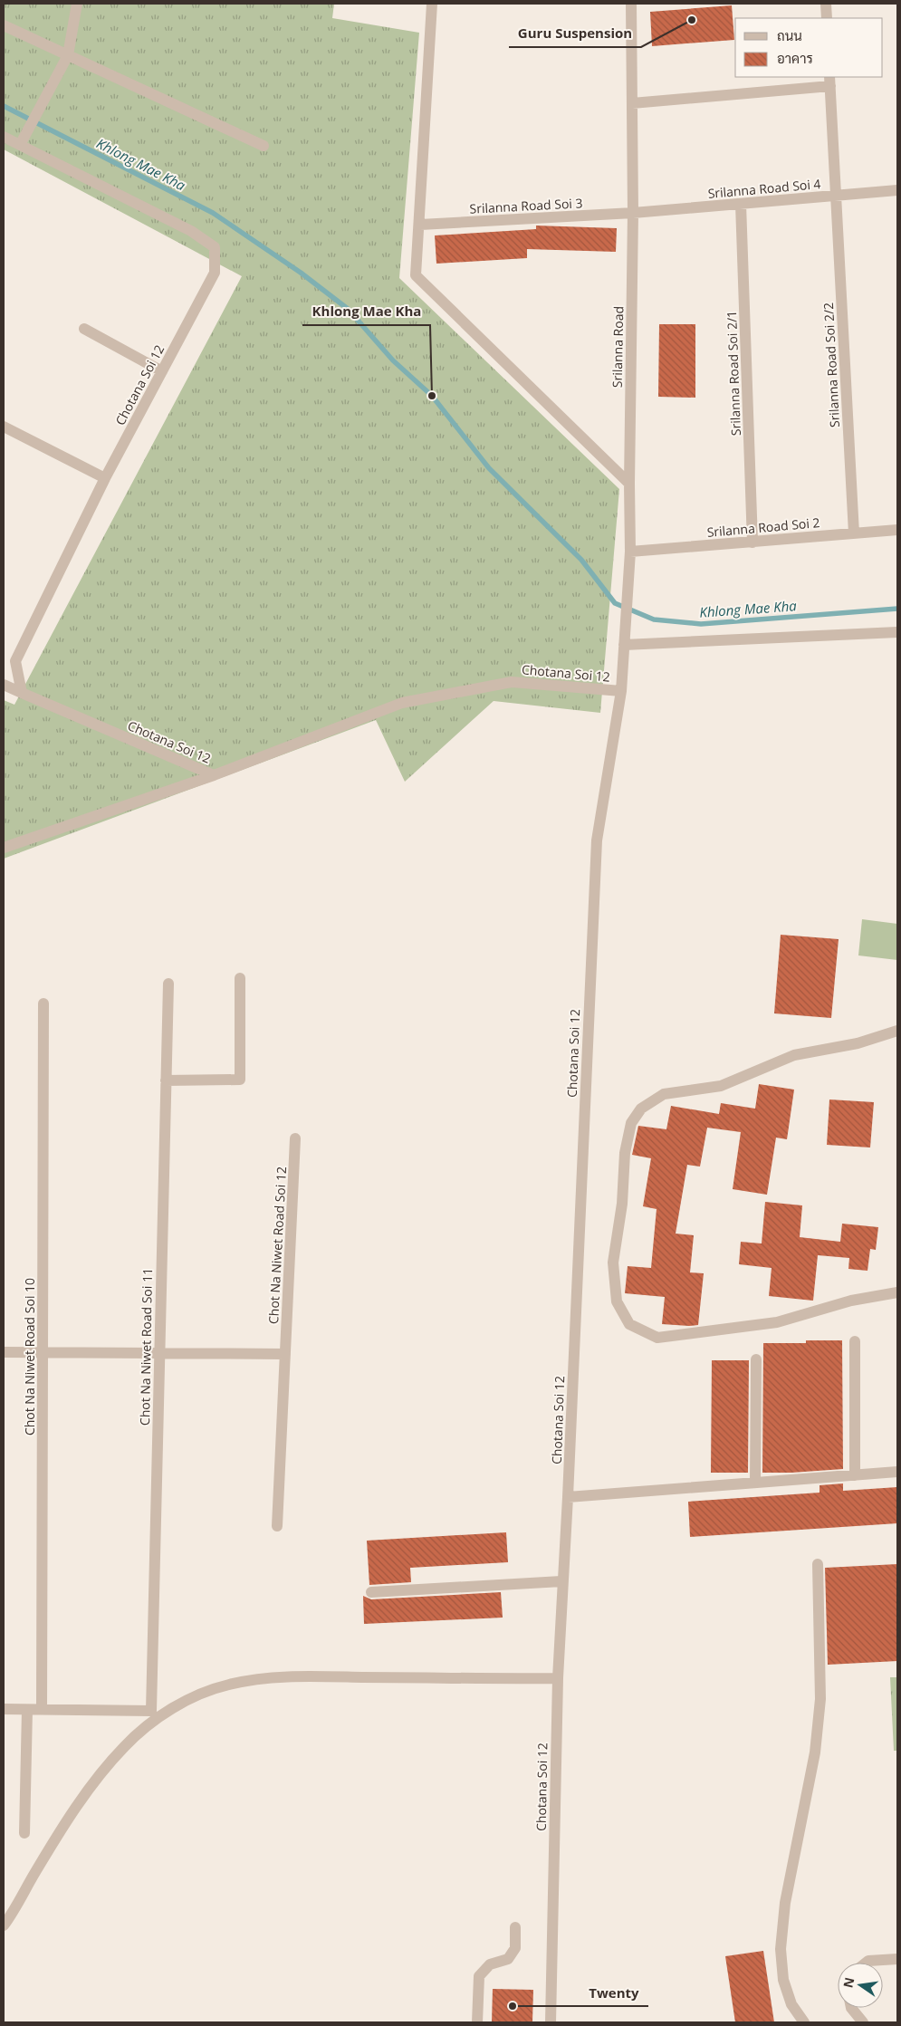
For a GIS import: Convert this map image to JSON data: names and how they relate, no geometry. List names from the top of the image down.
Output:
{
  "streets": {
    "street": [
      "Srilanna Road Soi 4",
      "Srilanna Road Soi 3",
      "Srilanna Road",
      "Srilanna Road Soi 2/2",
      "Srilanna Road Soi 2/1",
      "Chotana Soi 12",
      "Srilanna Road Soi 2",
      "Chot Na Niwet Road Soi 12",
      "Chot Na Niwet Road Soi 11",
      "Chot Na Niwet Road Soi 10"
    ]
  },
  "crossings": [
    ["Srilanna Road Soi 4", "Srilanna Road Soi 3"],
    ["Srilanna Road Soi 4", "Srilanna Road"],
    ["Srilanna Road Soi 4", "Srilanna Road Soi 2/2"],
    ["Srilanna Road Soi 4", "Srilanna Road Soi 2/1"],
    ["Srilanna Road Soi 3", "Srilanna Road"],
    ["Srilanna Road", "Chotana Soi 12"],
    ["Srilanna Road", "Srilanna Road Soi 2"],
    ["Srilanna Road Soi 2/2", "Srilanna Road Soi 2"],
    ["Srilanna Road Soi 2/1", "Srilanna Road Soi 2"],
    ["Chot Na Niwet Road Soi 11", "Chot Na Niwet Road Soi 10"]
  ],
  "water": ["Khlong Mae Kha"],
  "places": ["Guru Suspension", "Khlong Mae Kha", "Twenty"],
  "legend": ["ถนน", "อาคาร"],
  "north": "left"
}
